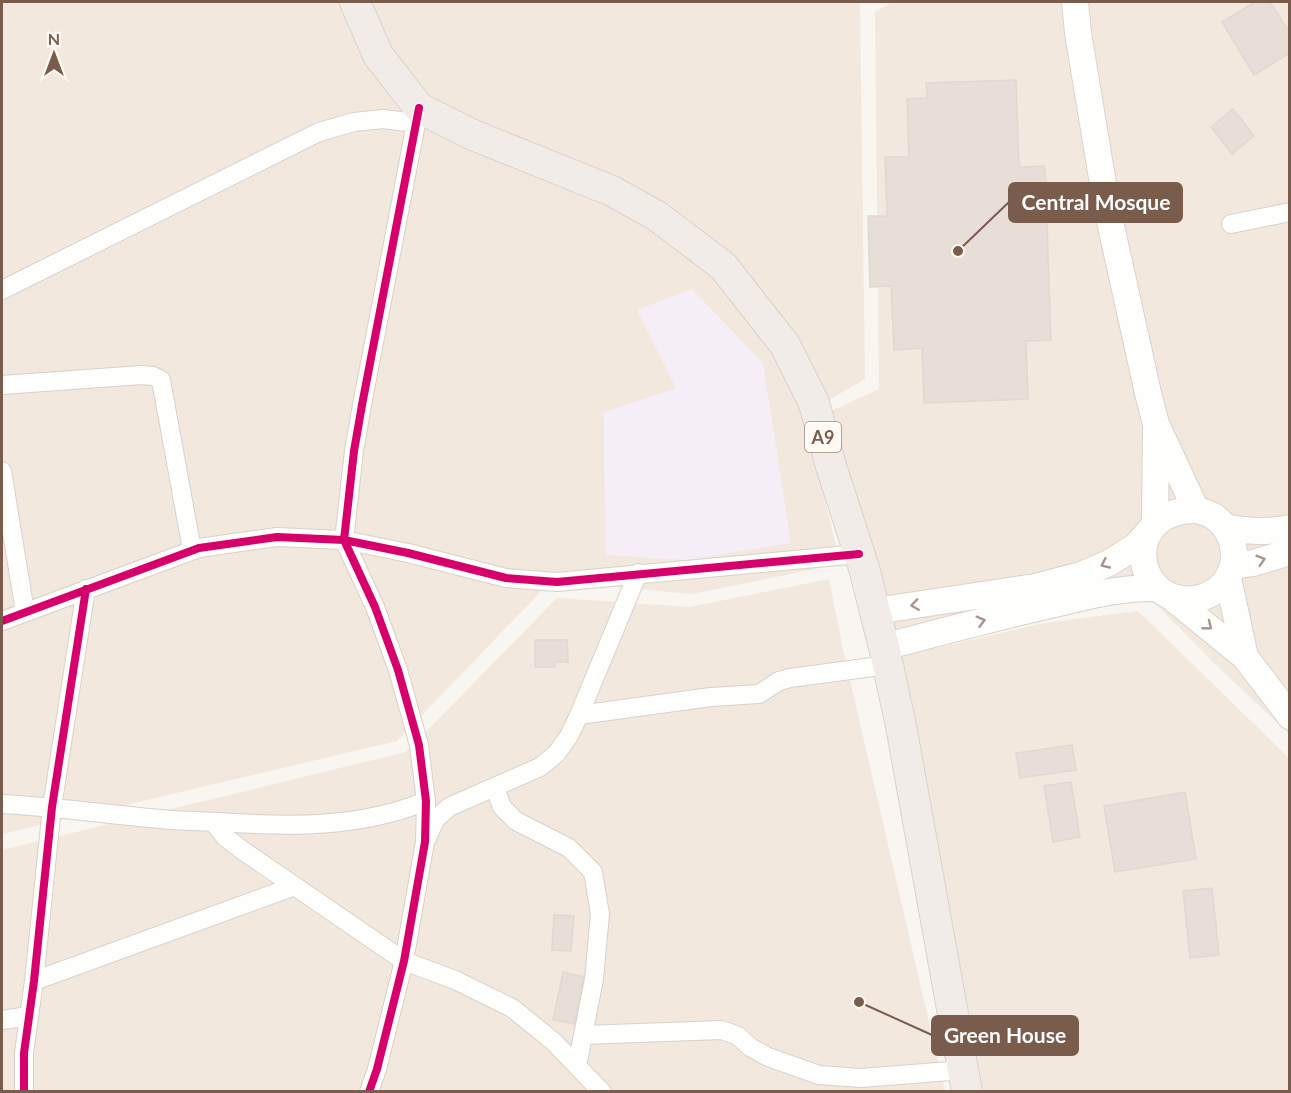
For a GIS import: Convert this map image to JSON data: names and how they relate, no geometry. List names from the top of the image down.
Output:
{
  "streets": {
    "highway": ["A9"]
  },
  "places": ["Central Mosque", "Green House"],
  "north": "top"
}
